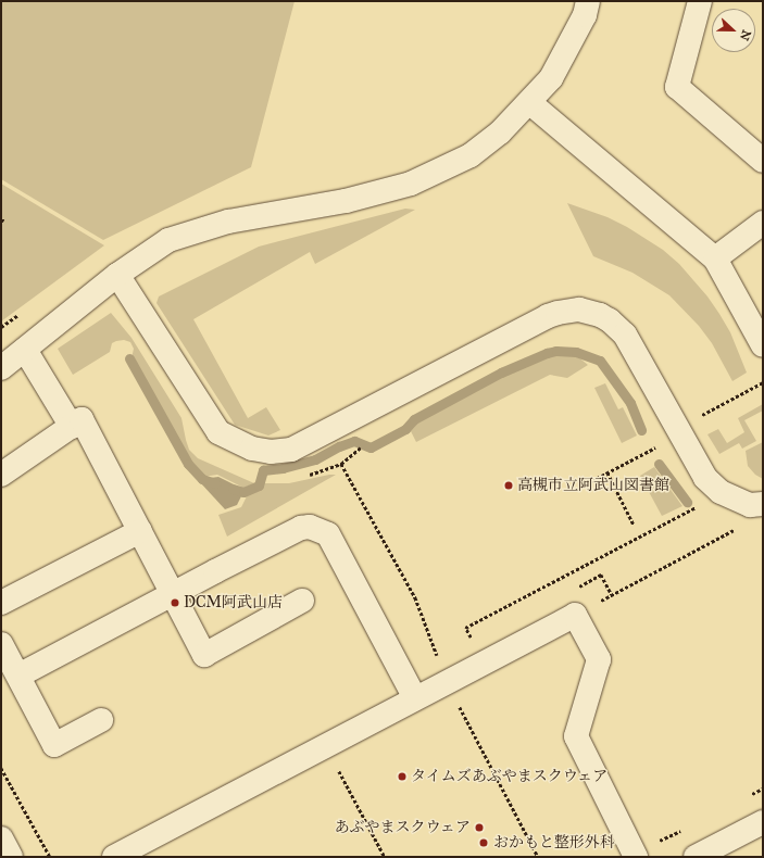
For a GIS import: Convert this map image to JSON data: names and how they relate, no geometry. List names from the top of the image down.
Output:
{
  "places": [
    "高槻市立阿武山図書館",
    "DCM阿武山店",
    "タイムズあぶやまスクウェア",
    "あぶやまスクウェア",
    "おかもと整形外科"
  ],
  "north": "right"
}
